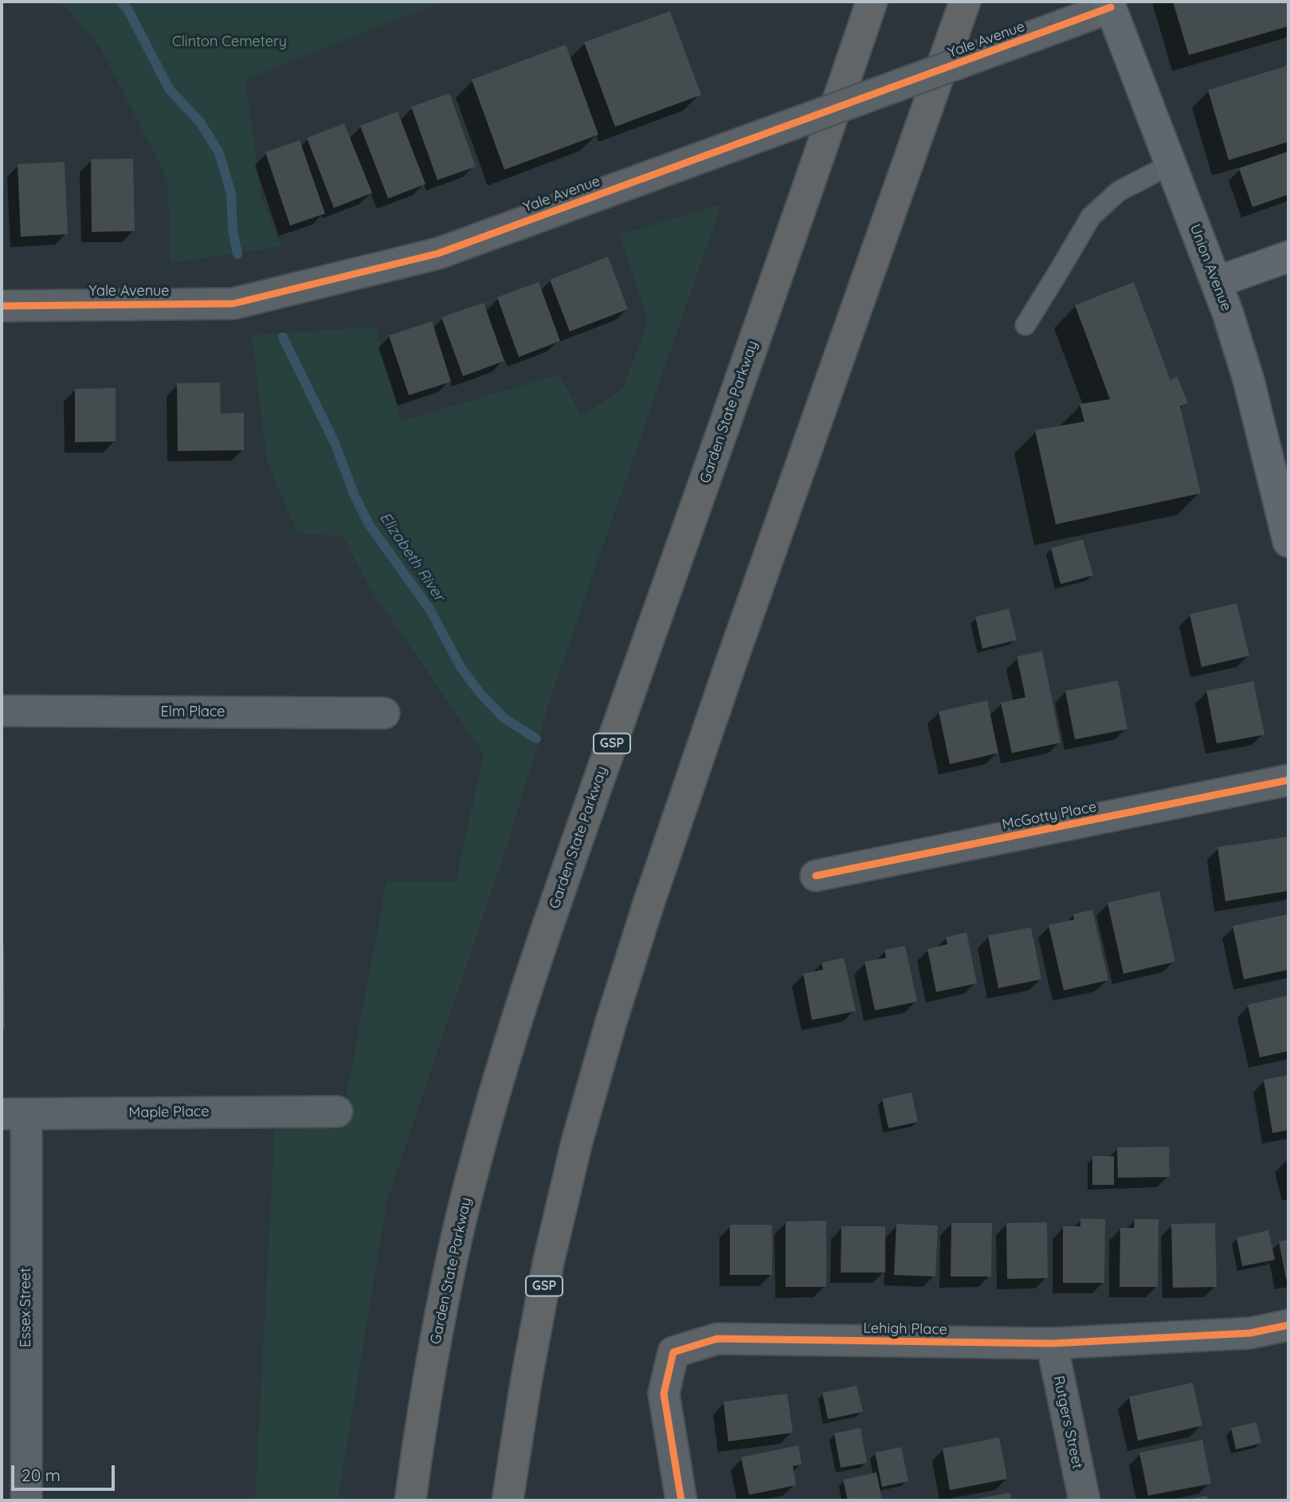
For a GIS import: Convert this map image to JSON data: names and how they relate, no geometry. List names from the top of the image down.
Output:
{
  "streets": {
    "highway": ["Garden State Parkway", "GSP"],
    "main road": ["Union Avenue"],
    "street": [
      "Yale Avenue",
      "Elm Place",
      "McGotty Place",
      "Maple Place",
      "Essex Street",
      "Lehigh Place",
      "Rutgers Street"
    ]
  },
  "crossings": [
    ["Yale Avenue", "Union Avenue"],
    ["Maple Place", "Essex Street"],
    ["Lehigh Place", "Rutgers Street"]
  ],
  "water": ["Elizabeth River"],
  "parks": ["Clinton Cemetery"],
  "scale_bar": "20 m"
}
